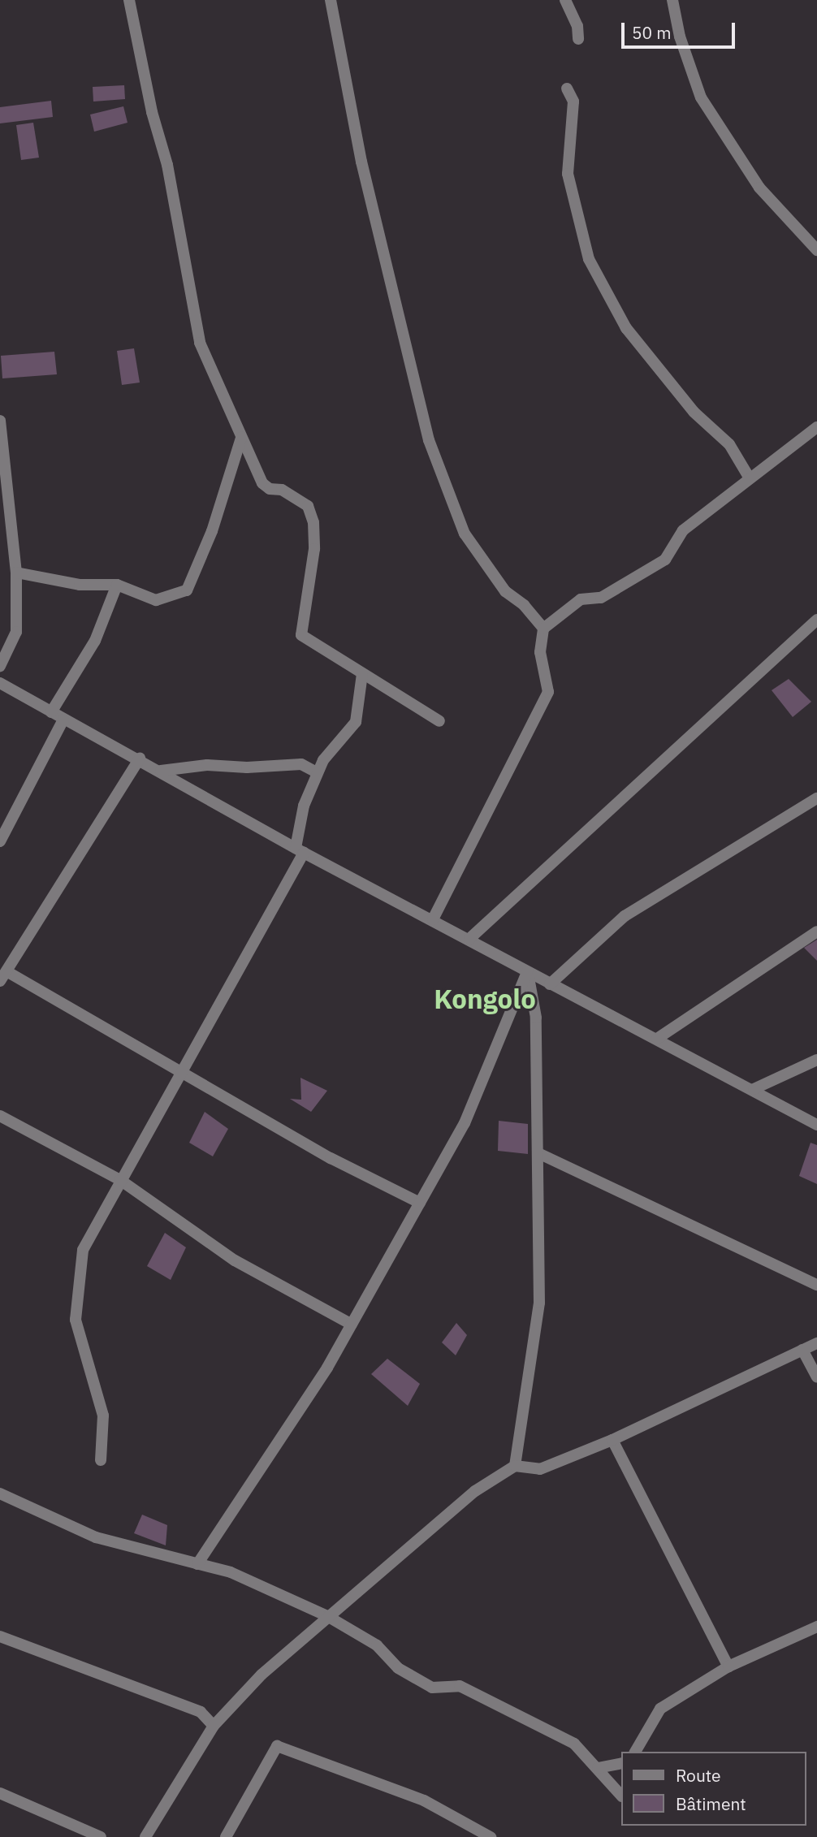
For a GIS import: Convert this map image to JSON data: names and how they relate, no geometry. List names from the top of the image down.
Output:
{
  "districts": ["Kongolo"],
  "legend": ["Route", "Bâtiment"],
  "scale_bar": "50 m"
}
